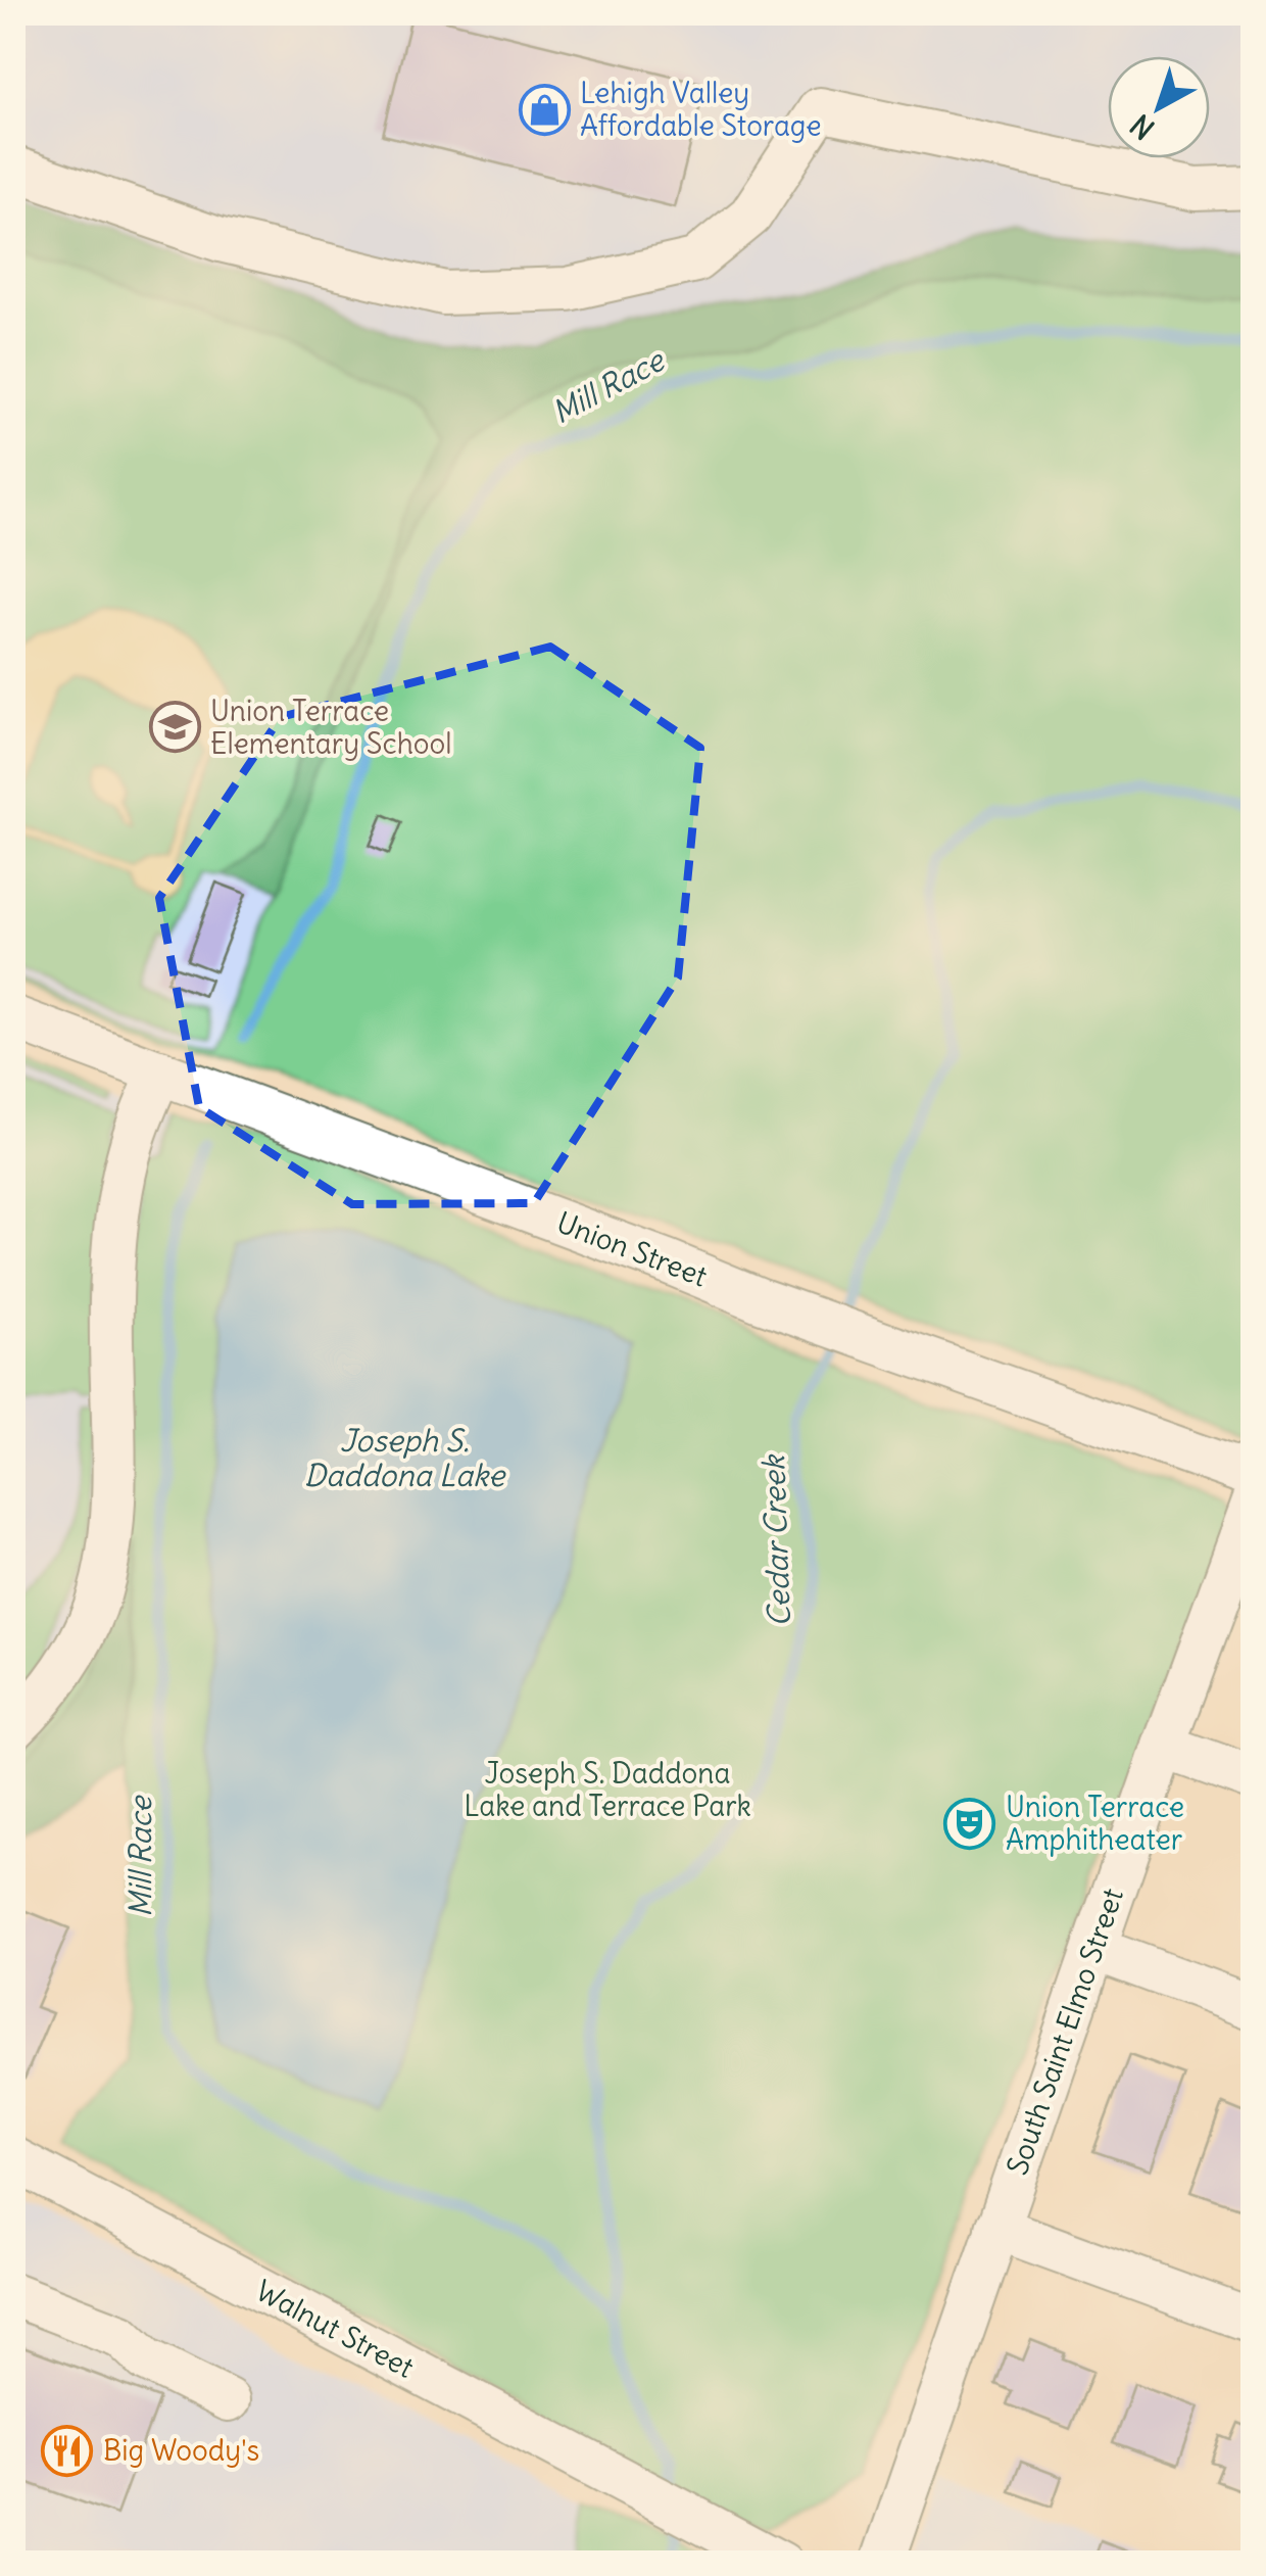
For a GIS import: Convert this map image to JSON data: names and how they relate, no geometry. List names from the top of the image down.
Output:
{
  "streets": {
    "street": ["Union Street", "South Saint Elmo Street", "Walnut Street"]
  },
  "water": ["Mill Race", "Joseph S. Daddona Lake", "Cedar Creek"],
  "parks": ["Joseph S. Daddona Lake and Terrace Park"],
  "places": {
    "shop": ["Lehigh Valley Affordable Storage"],
    "school or university": ["Union Terrace Elementary School"],
    "theatre": ["Union Terrace Amphitheater"],
    "restaurant": ["Big Woody's"]
  },
  "north": "bottom left"
}
